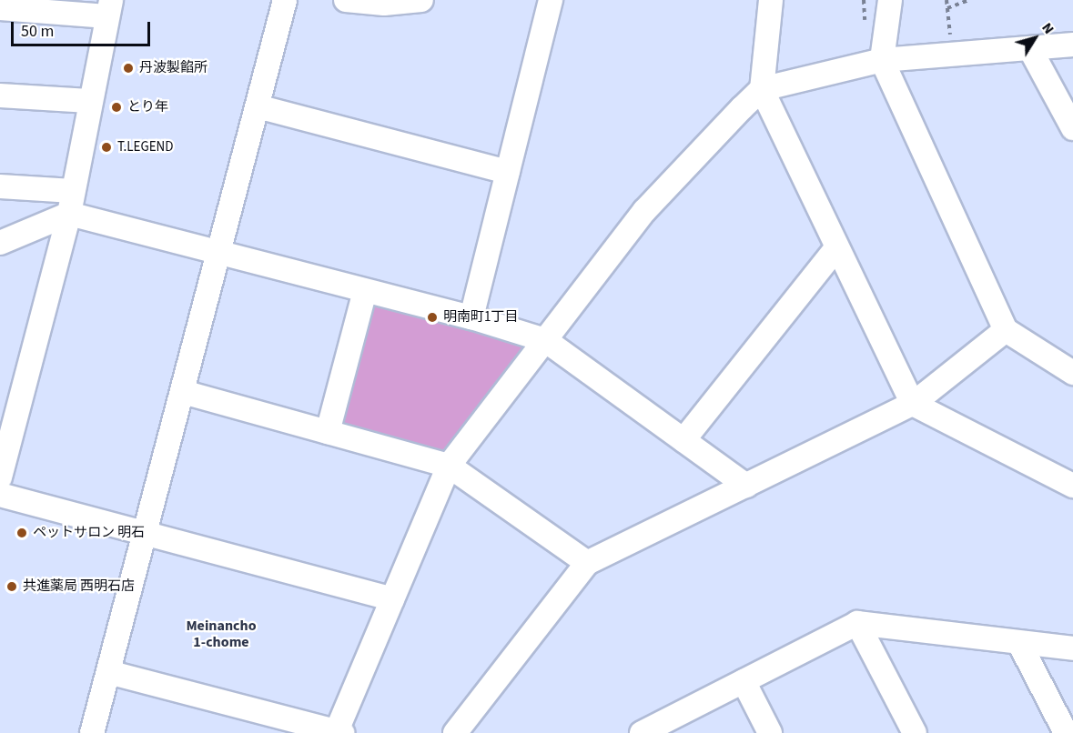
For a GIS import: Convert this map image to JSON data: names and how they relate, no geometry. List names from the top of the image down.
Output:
{
  "districts": ["Meinancho 1-chome"],
  "places": [
    "丹波製餡所",
    "とり年",
    "T.LEGEND",
    "明南町1丁目",
    "ペットサロン 明石",
    "共進薬局 西明石店"
  ],
  "scale_bar": "50 m",
  "north": "top right"
}
